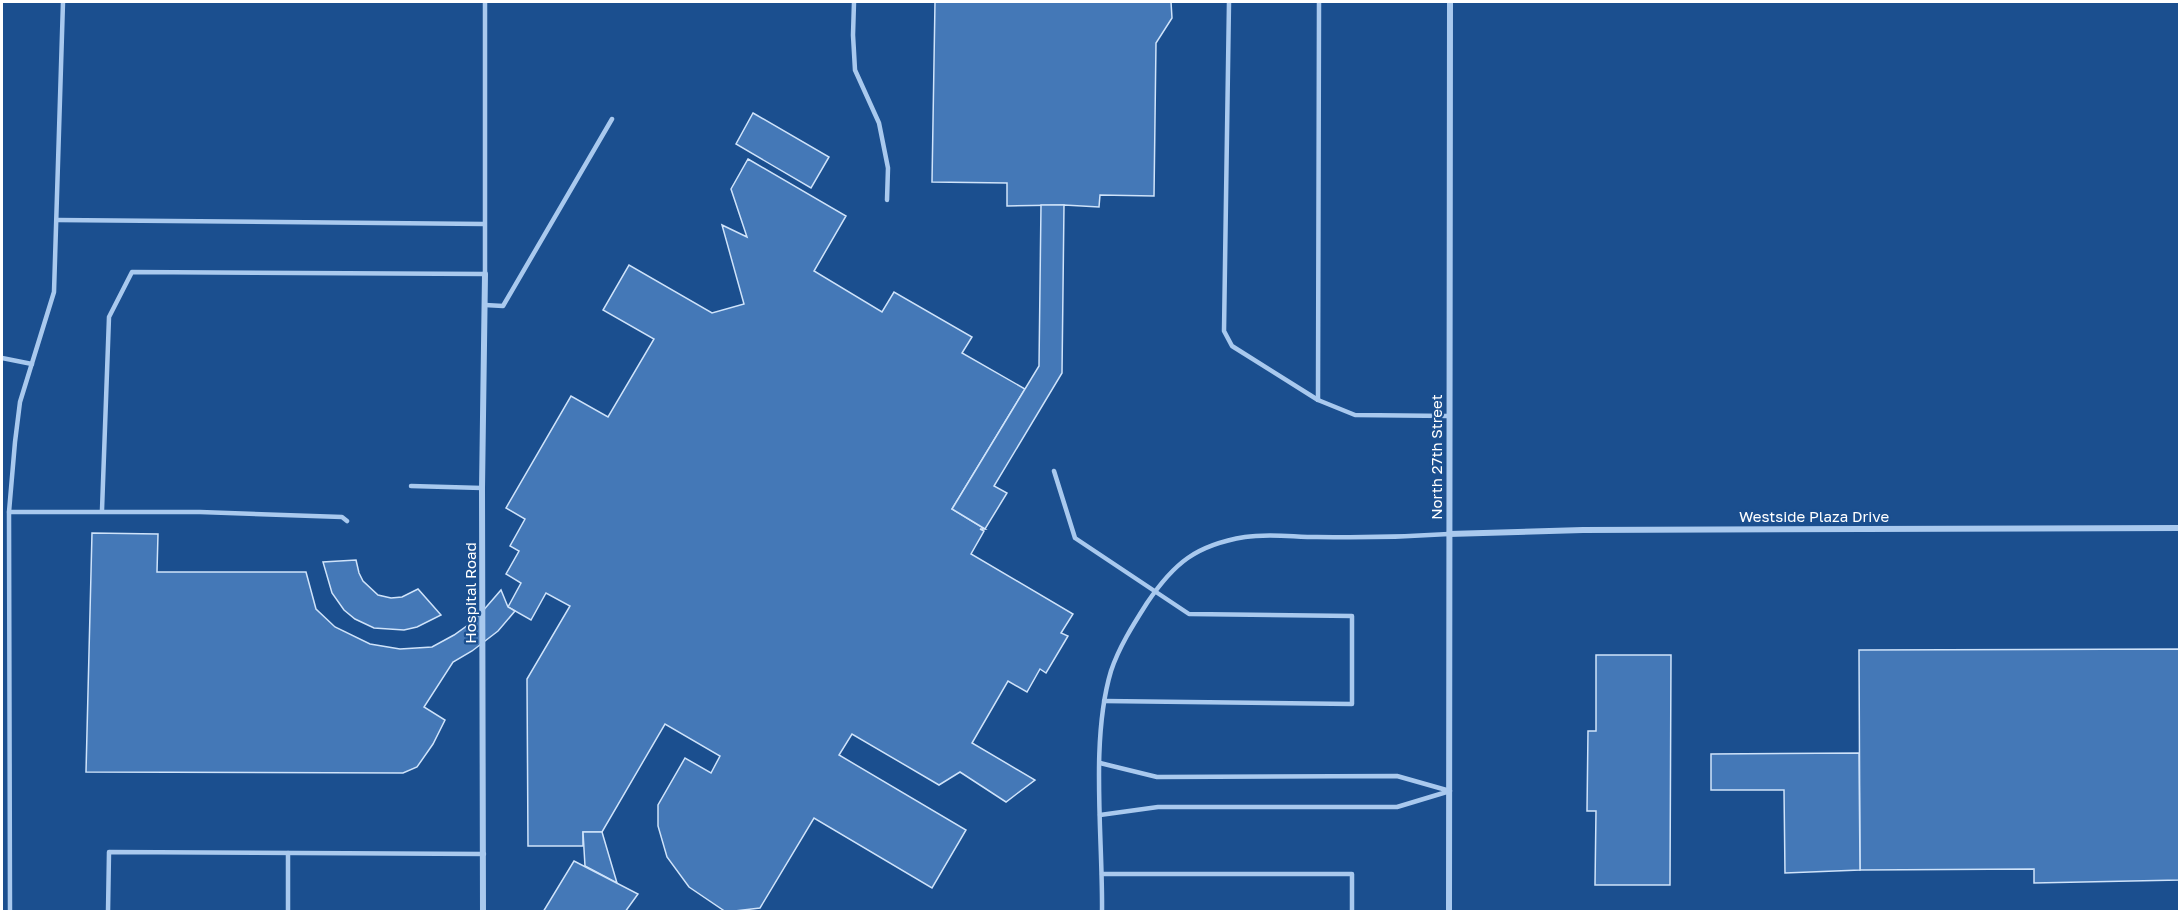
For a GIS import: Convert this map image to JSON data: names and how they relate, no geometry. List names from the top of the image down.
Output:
{
  "streets": {
    "street": ["North 27th Street", "Westside Plaza Drive", "Hospital Road"]
  },
  "crossings": [
    ["North 27th Street", "Westside Plaza Drive"]
  ]
}
